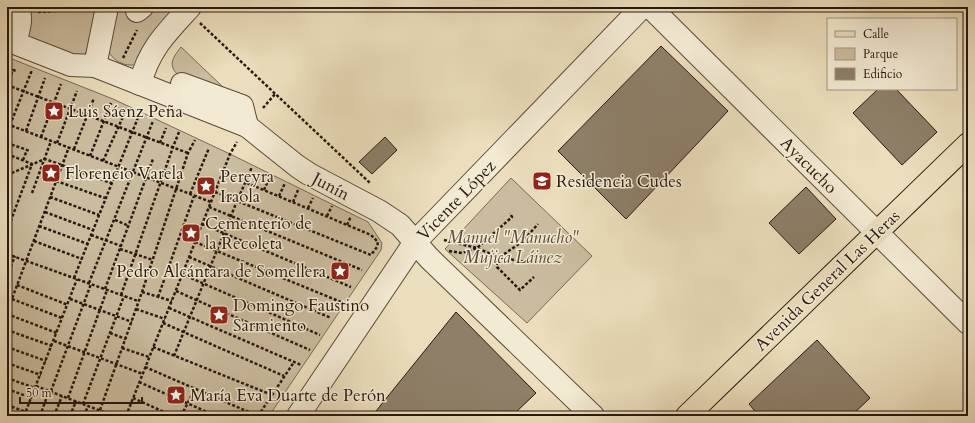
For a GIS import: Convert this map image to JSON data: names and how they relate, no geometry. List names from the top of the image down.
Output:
{
  "streets": {
    "main road": ["Avenida General Las Heras"],
    "street": ["Ayacucho", "Junín", "Vicente López"]
  },
  "crossings": [
    ["Ayacucho", "Avenida General Las Heras"],
    ["Junín", "Vicente López"]
  ],
  "parks": ["Manuel \"Manucho\" Mujica Láinez"],
  "places": {
    "place": [
      "Luis Sáenz Peña",
      "Florencio Varela",
      "Pereyra Iraola",
      "Cementerio de la Recoleta",
      "Pedro Alcántara de Somellera",
      "Domingo Faustino Sarmiento",
      "María Eva Duarte de Perón"
    ],
    "school or university": ["Residencia Cudes"]
  },
  "legend": ["Calle", "Parque", "Edificio"],
  "scale_bar": "50 m"
}
